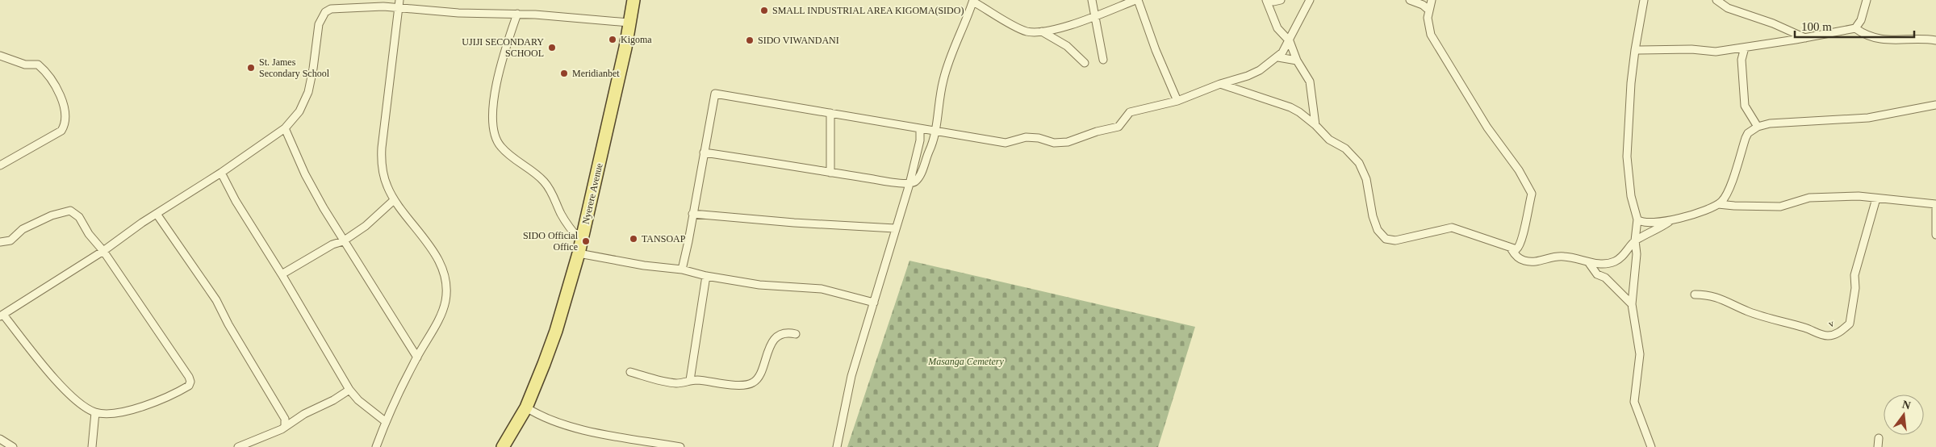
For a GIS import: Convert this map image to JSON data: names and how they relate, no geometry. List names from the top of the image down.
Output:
{
  "streets": {
    "main road": ["Nyerere Avenue"],
    "street": ["v"]
  },
  "parks": ["Masanga Cemetery"],
  "places": [
    "SMALL INDUSTRIAL AREA KIGOMA(SIDO)",
    "Kigoma",
    "SIDO VIWANDANI",
    "UJIJI SECONDARY SCHOOL",
    "St. James Secondary School",
    "Meridianbet",
    "TANSOAP",
    "SIDO Official Office"
  ],
  "scale_bar": "100 m",
  "north": "top"
}
